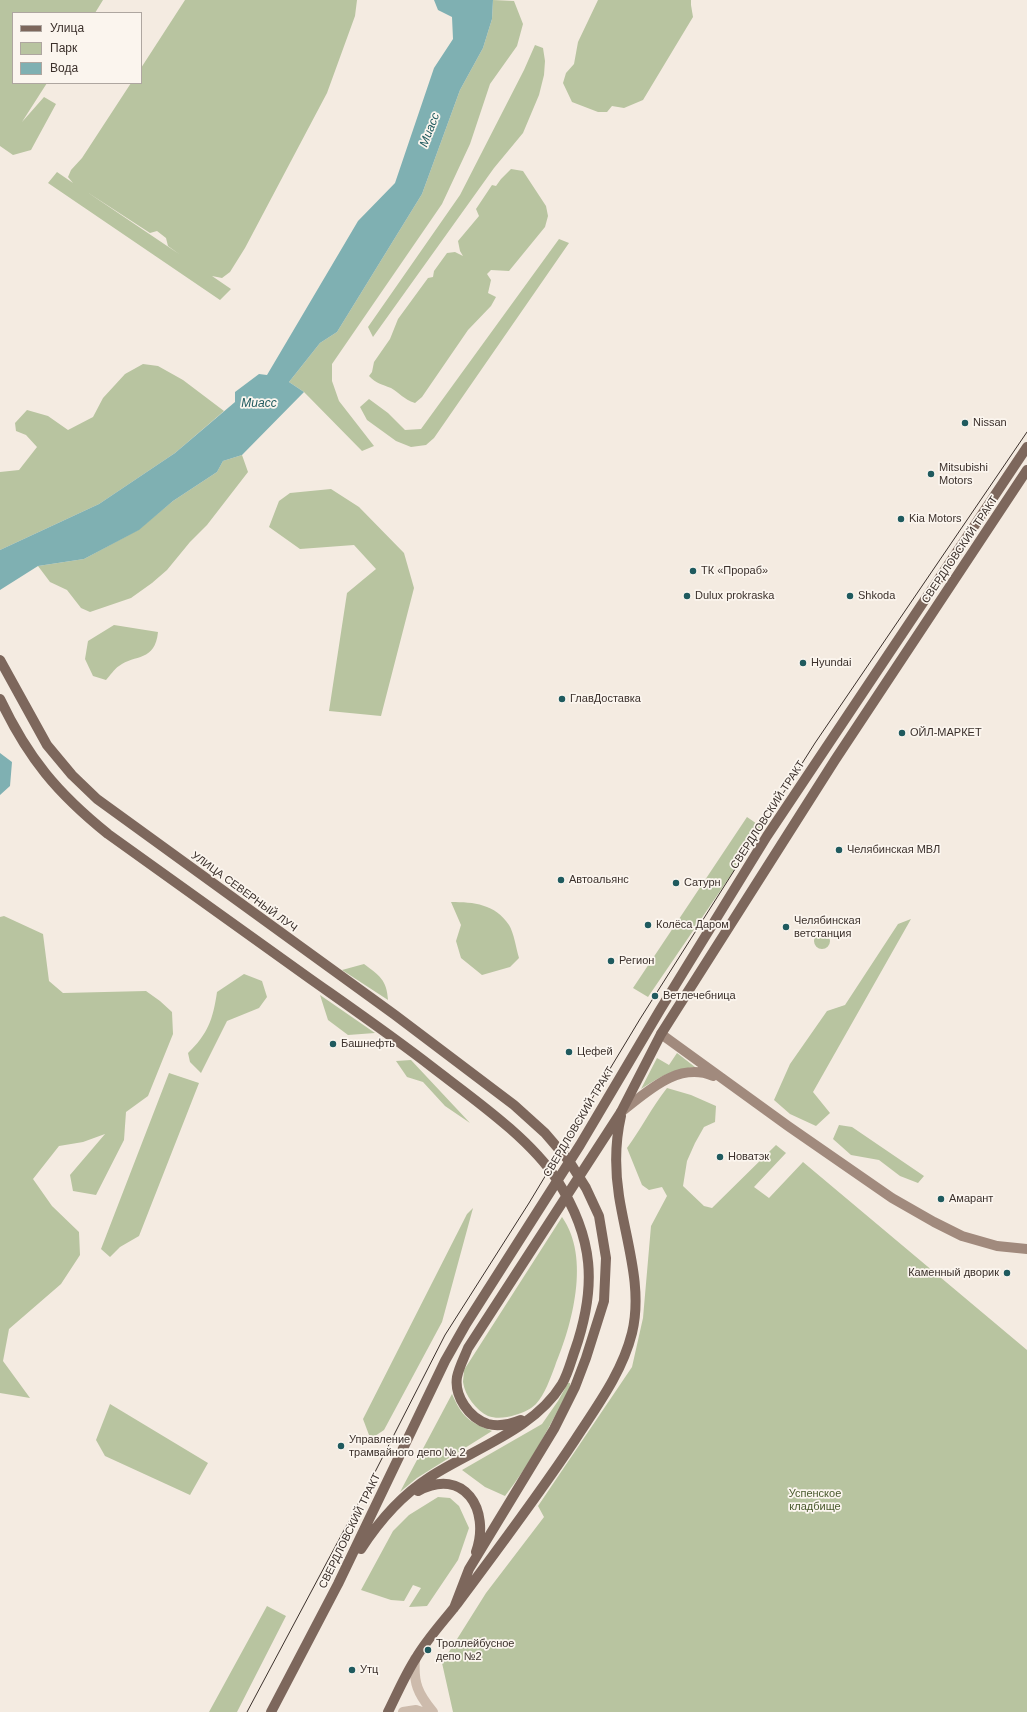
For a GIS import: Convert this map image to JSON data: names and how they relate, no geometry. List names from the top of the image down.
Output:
{
  "streets": {
    "main road": ["СВЕРДЛОВСКИЙ ТРАКТ", "УЛИЦА СЕВЕРНЫЙ ЛУЧ"]
  },
  "water": ["Миасс"],
  "parks": ["Успенское кладбище"],
  "places": [
    "Nissan",
    "Mitsubishi Motors",
    "Kia Motors",
    "ТК «Прораб»",
    "Dulux prokraska",
    "Shkoda",
    "Hyundai",
    "ГлавДоставка",
    "ОЙЛ-МАРКЕТ",
    "Челябинская МВЛ",
    "Автоальянс",
    "Сатурн",
    "Колёса Даром",
    "Челябинская ветстанция",
    "Регион",
    "Ветлечебница",
    "Башнефть",
    "Цефей",
    "Новатэк",
    "Амарант",
    "Каменный дворик",
    "Управление трамвайного депо № 2",
    "Троллейбусное депо №2",
    "Утц"
  ],
  "legend": ["Улица", "Парк", "Вода"]
}
